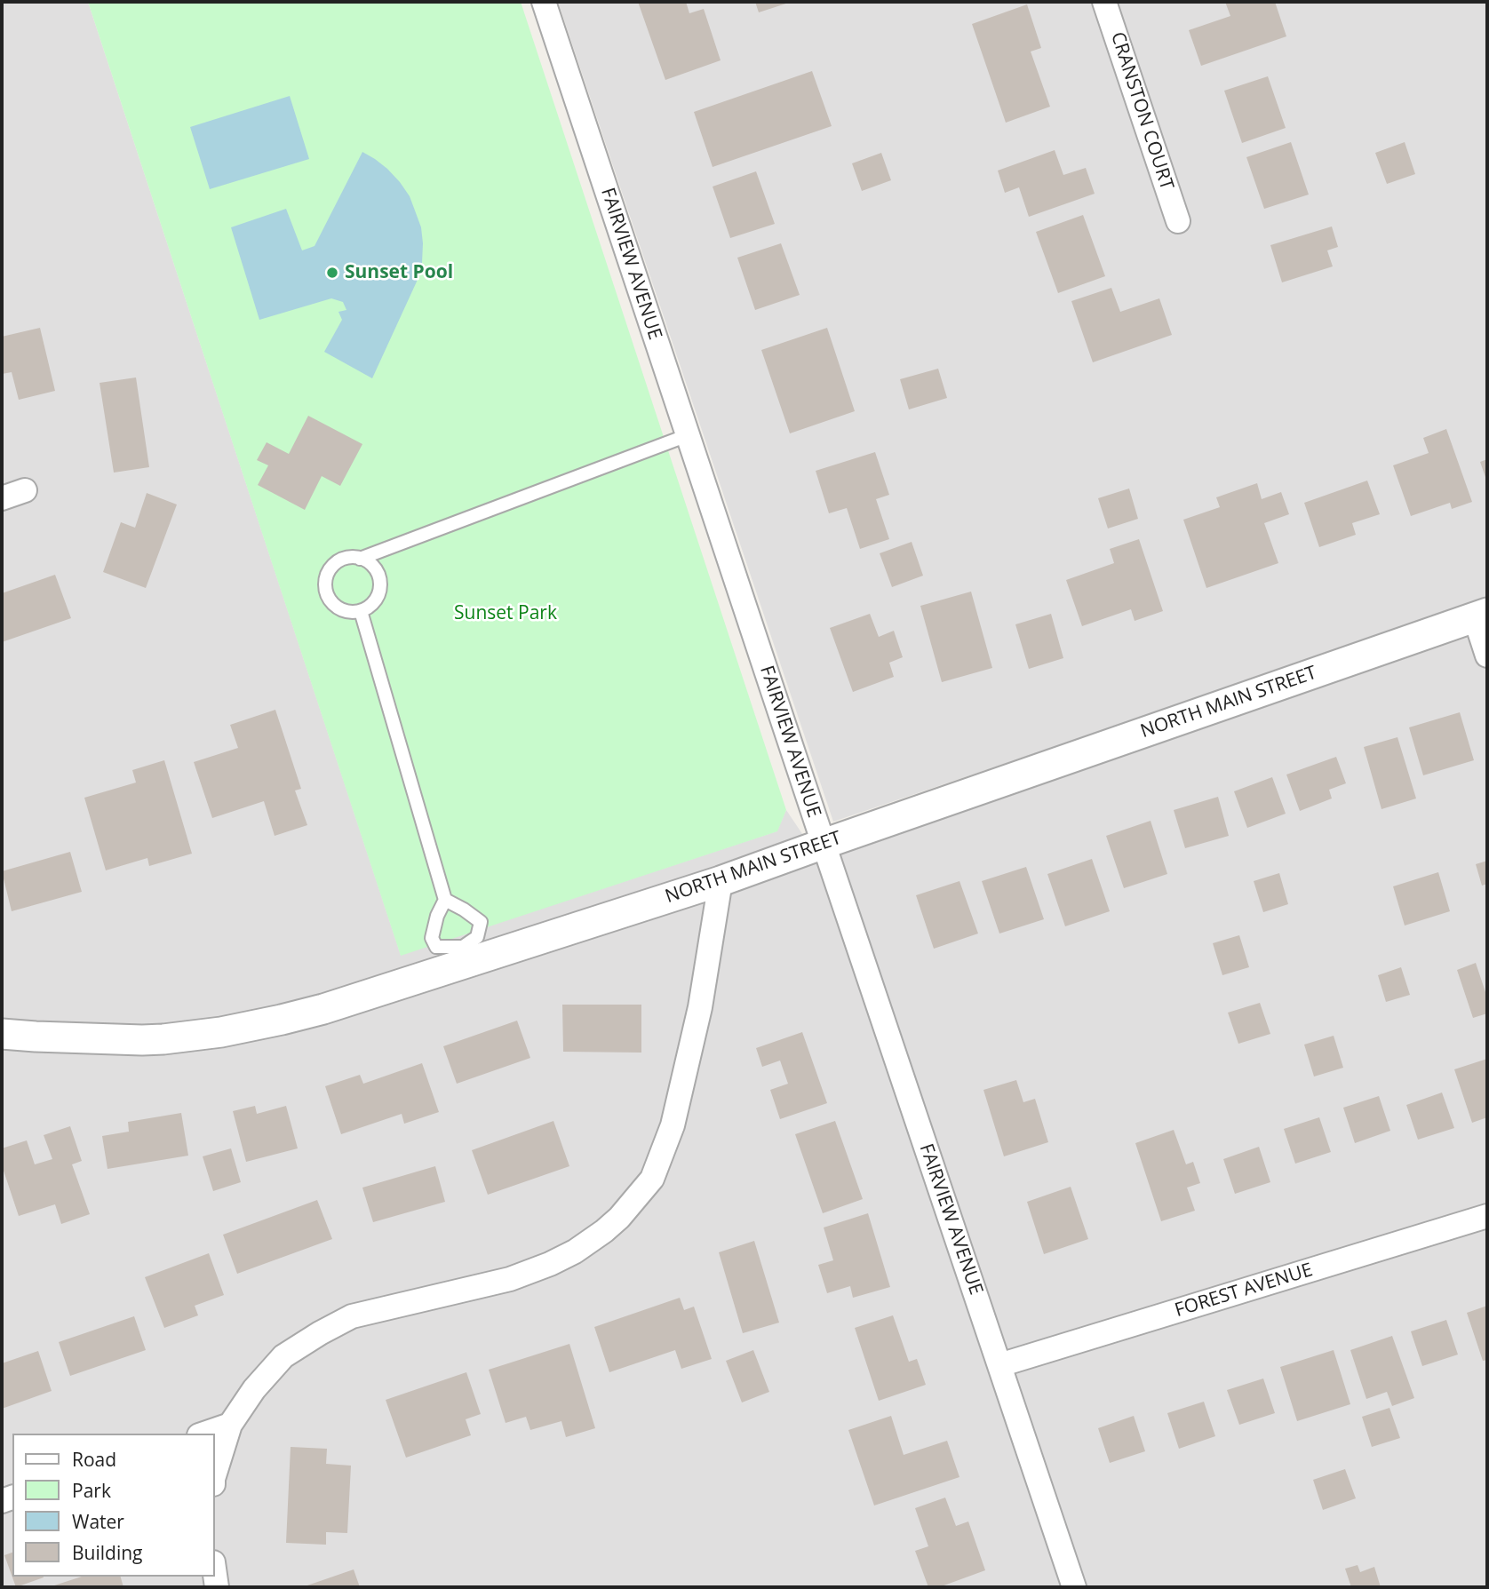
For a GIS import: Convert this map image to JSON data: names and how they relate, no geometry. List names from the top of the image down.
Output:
{
  "streets": {
    "street": [
      "CRANSTON COURT",
      "FAIRVIEW AVENUE",
      "NORTH MAIN STREET",
      "FOREST AVENUE"
    ]
  },
  "crossings": [
    ["FAIRVIEW AVENUE", "NORTH MAIN STREET"],
    ["FAIRVIEW AVENUE", "FOREST AVENUE"]
  ],
  "parks": ["Sunset Park"],
  "places": ["Sunset Pool"],
  "legend": [
    "Road",
    "Park",
    "Water",
    "Building"
  ]
}
